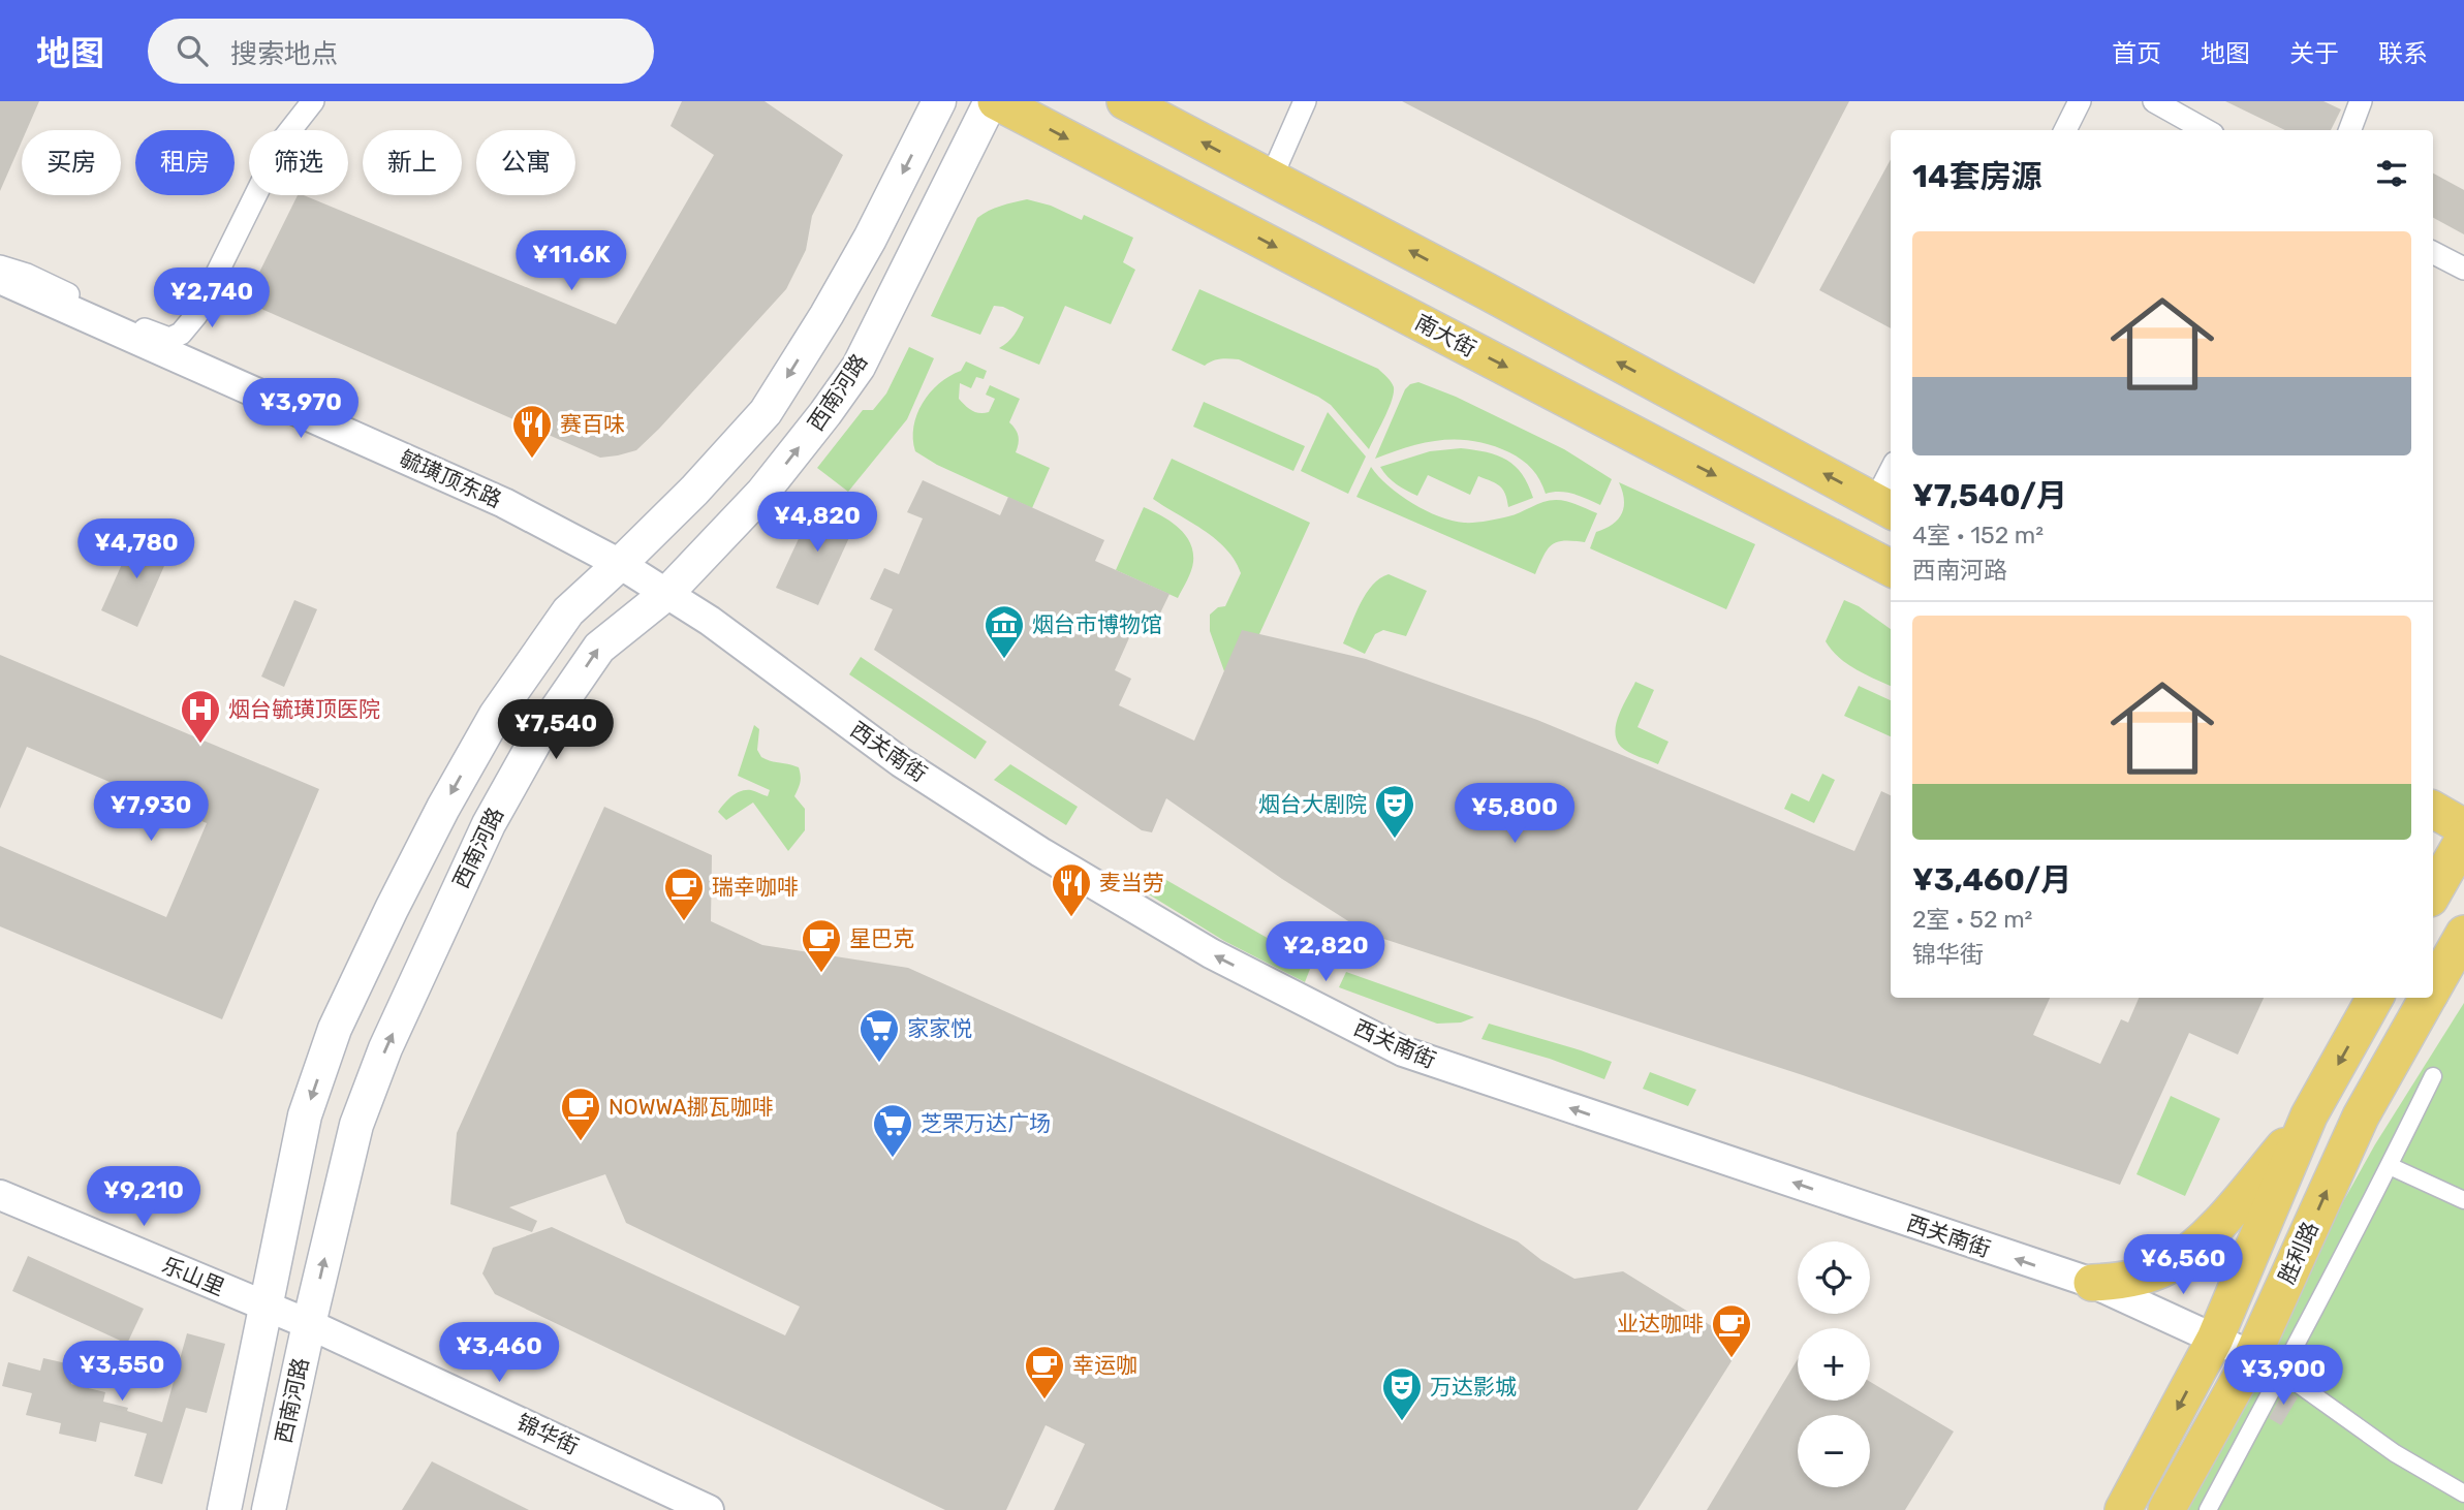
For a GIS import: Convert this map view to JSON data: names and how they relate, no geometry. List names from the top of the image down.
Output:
{
  "streets": {
    "main road": ["南大街", "西南河路", "胜利路"],
    "street": [
      "毓璜顶东路",
      "西关南街",
      "乐山里",
      "锦华街"
    ]
  },
  "crossings": [
    ["南大街", "西南河路"],
    ["西南河路", "毓璜顶东路"],
    ["西南河路", "西关南街"],
    ["西南河路", "乐山里"],
    ["西南河路", "锦华街"],
    ["毓璜顶东路", "西关南街"],
    ["西关南街", "胜利路"],
    ["乐山里", "锦华街"]
  ],
  "one_way": ["西关南街"],
  "places": {
    "restaurant": ["赛百味", "麦当劳"],
    "museum": ["烟台市博物馆"],
    "hospital": ["烟台毓璜顶医院"],
    "theatre": ["烟台大剧院", "万达影城"],
    "cafe": [
      "瑞幸咖啡",
      "星巴克",
      "NOWWA挪瓦咖啡",
      "业达咖啡",
      "幸运咖"
    ],
    "supermarket": ["家家悦", "芝罘万达广场"]
  },
  "page": {
    "header": "地图",
    "search": "搜索地点",
    "nav": [
      "首页",
      "地图",
      "关于",
      "联系"
    ],
    "chip": [
      "买房",
      "租房",
      "筛选",
      "新上",
      "公寓"
    ],
    "heading": "14套房源",
    "list": [
      {
        "name": "¥7,540/月",
        "note": "4室 · 152 m² · 西南河路"
      },
      {
        "name": "¥3,460/月",
        "note": "2室 · 52 m² · 锦华街"
      }
    ],
    "price": [
      "¥11.6K",
      "¥2,740",
      "¥3,970",
      "¥4,820",
      "¥4,780",
      "¥7,540",
      "¥7,930",
      "¥5,800",
      "¥2,820",
      "¥9,210",
      "¥6,560",
      "¥3,460",
      "¥3,550",
      "¥3,900"
    ],
    "map_buttons": ["+", "−"]
  }
}
